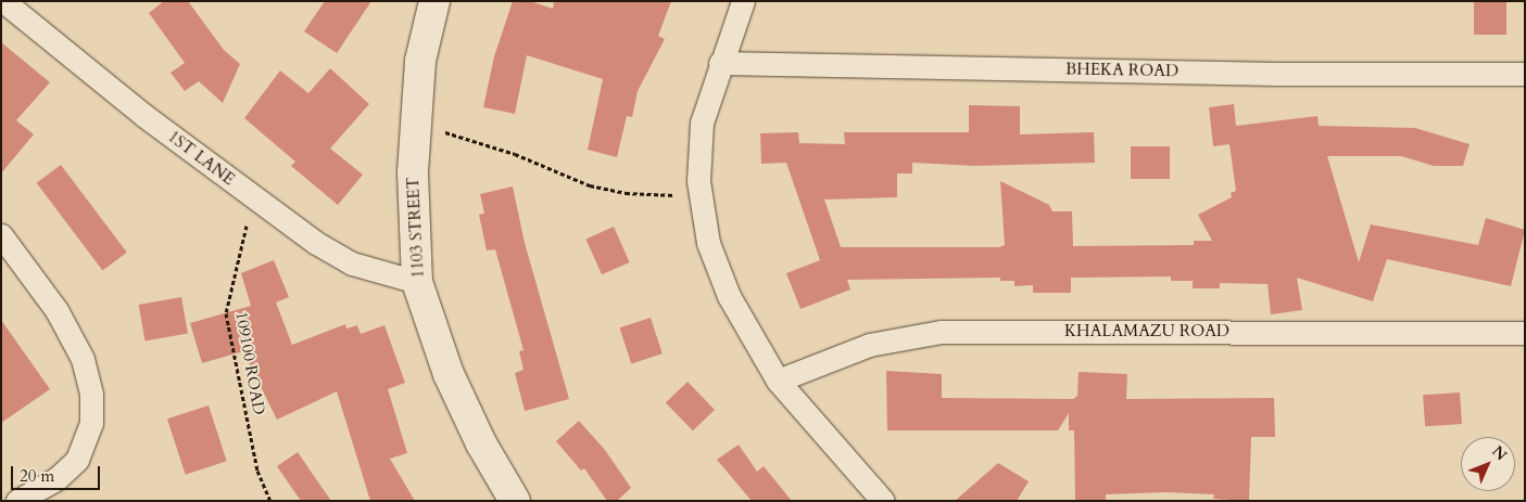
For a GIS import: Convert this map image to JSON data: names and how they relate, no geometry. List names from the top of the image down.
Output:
{
  "streets": {
    "street": [
      "BHEKA ROAD",
      "1ST LANE",
      "1103 STREET",
      "KHALAMAZU ROAD"
    ],
    "path": ["109100 ROAD"]
  },
  "crossings": [
    ["1ST LANE", "1103 STREET"],
    ["1ST LANE", "109100 ROAD"]
  ],
  "scale_bar": "20 m",
  "north": "top right"
}
